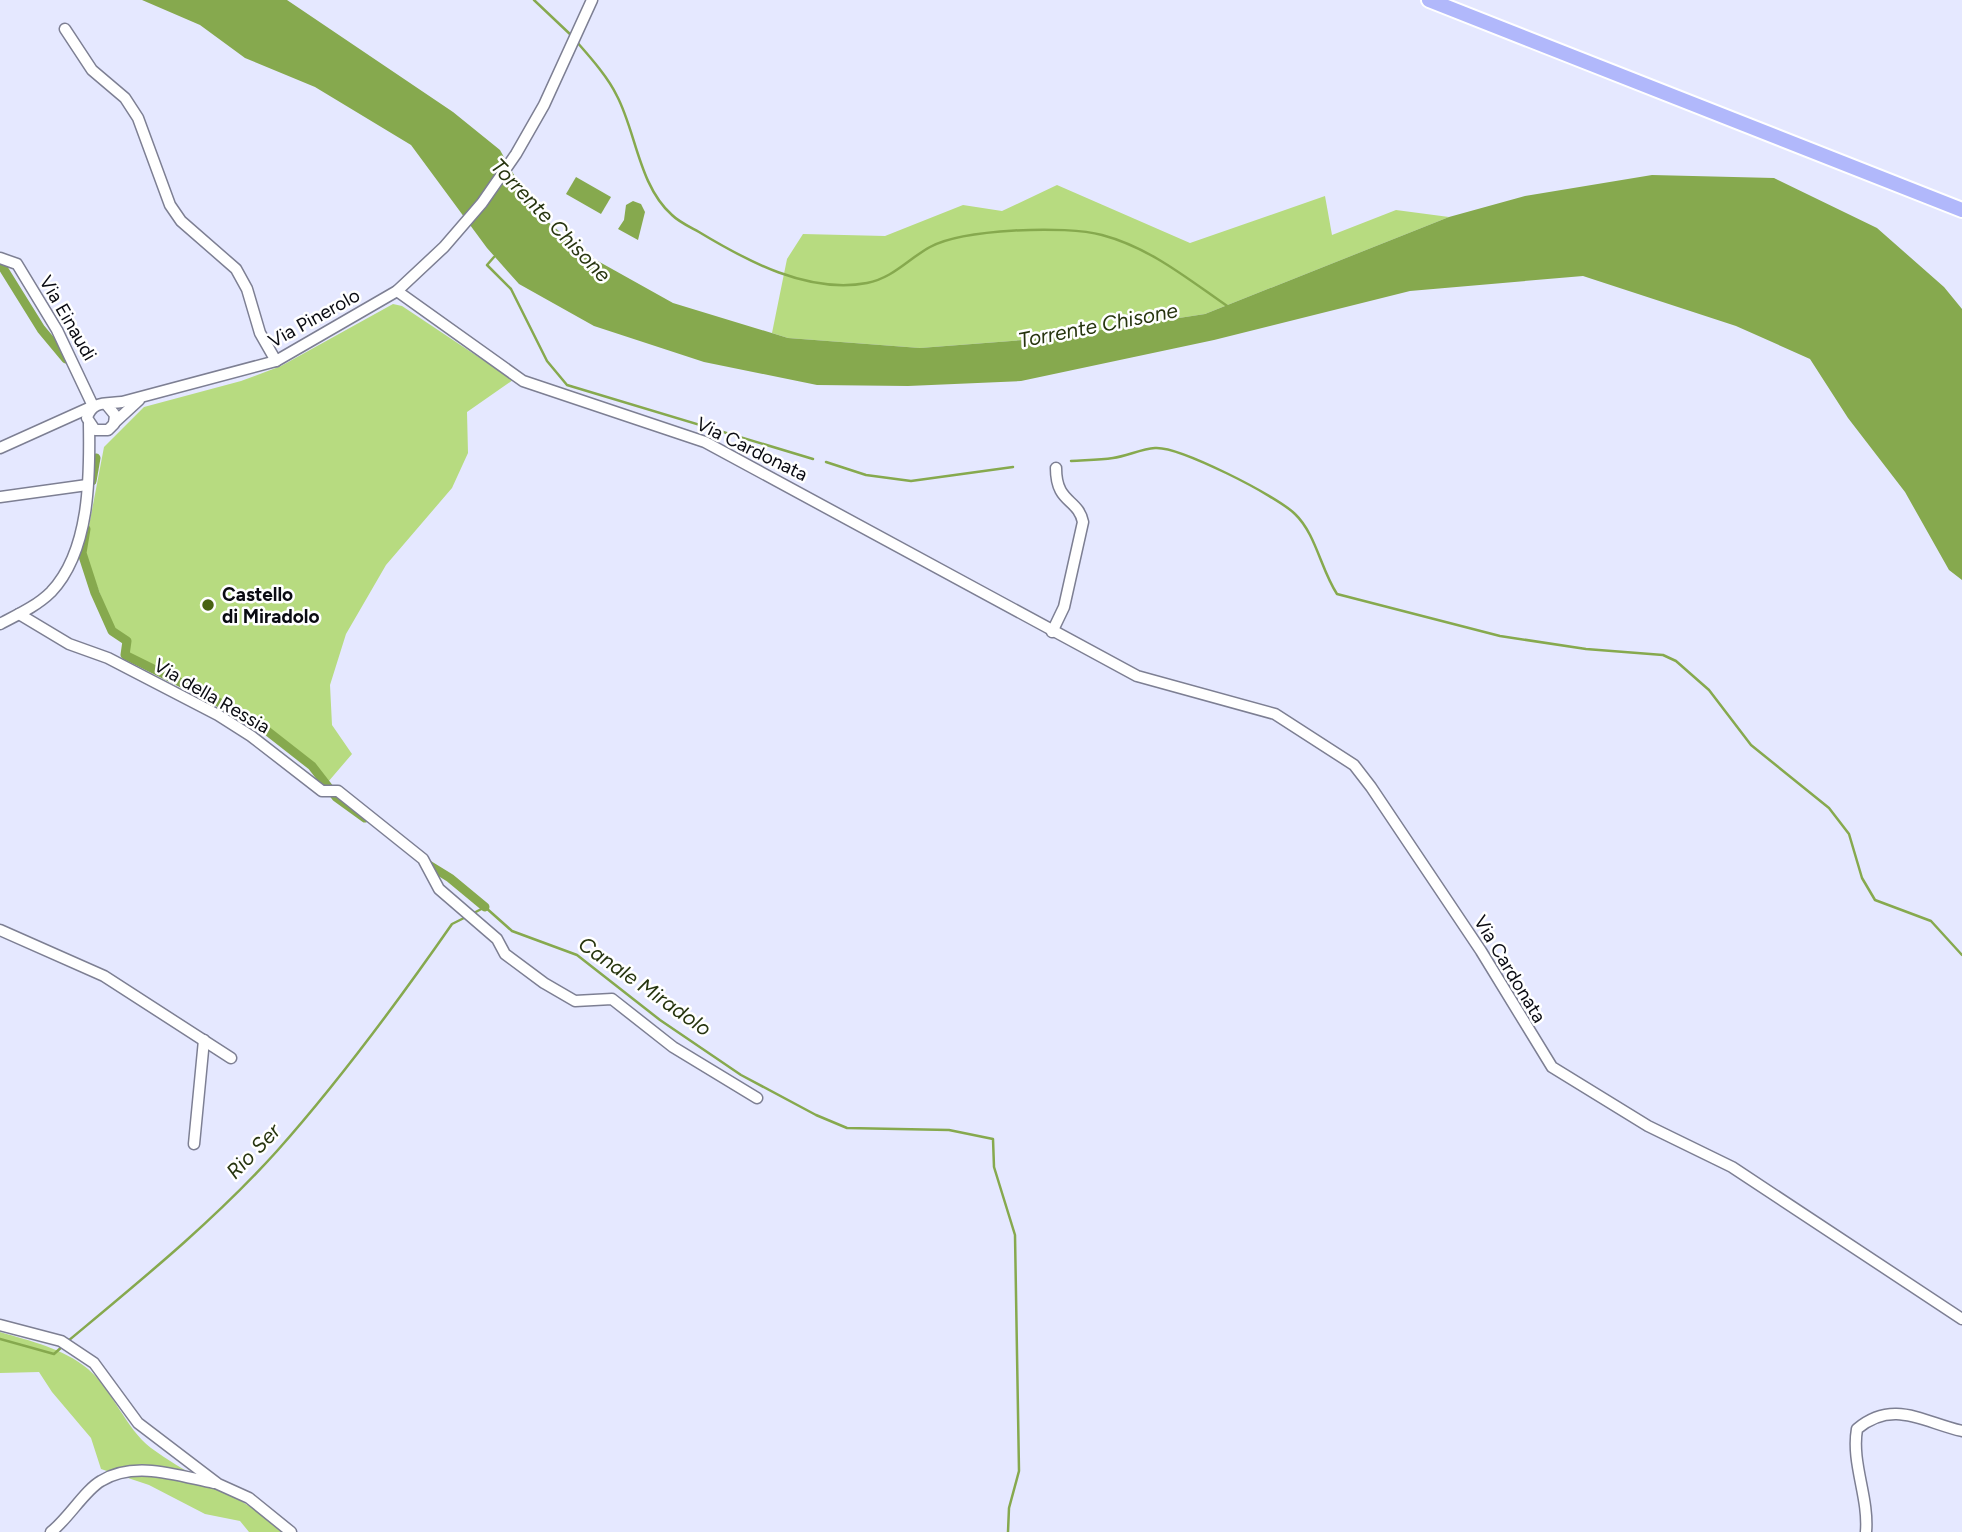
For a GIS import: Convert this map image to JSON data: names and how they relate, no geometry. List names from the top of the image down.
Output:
{
  "streets": {
    "street": [
      "Via Einaudi",
      "Via Pinerolo",
      "Via Cardonata",
      "Via della Ressia"
    ]
  },
  "crossings": [
    ["Via Einaudi", "Via Pinerolo"],
    ["Via Pinerolo", "Via Cardonata"]
  ],
  "water": ["Torrente Chisone", "Canale Miradolo", "Rio Ser"],
  "places": ["Castello di Miradolo"]
}
